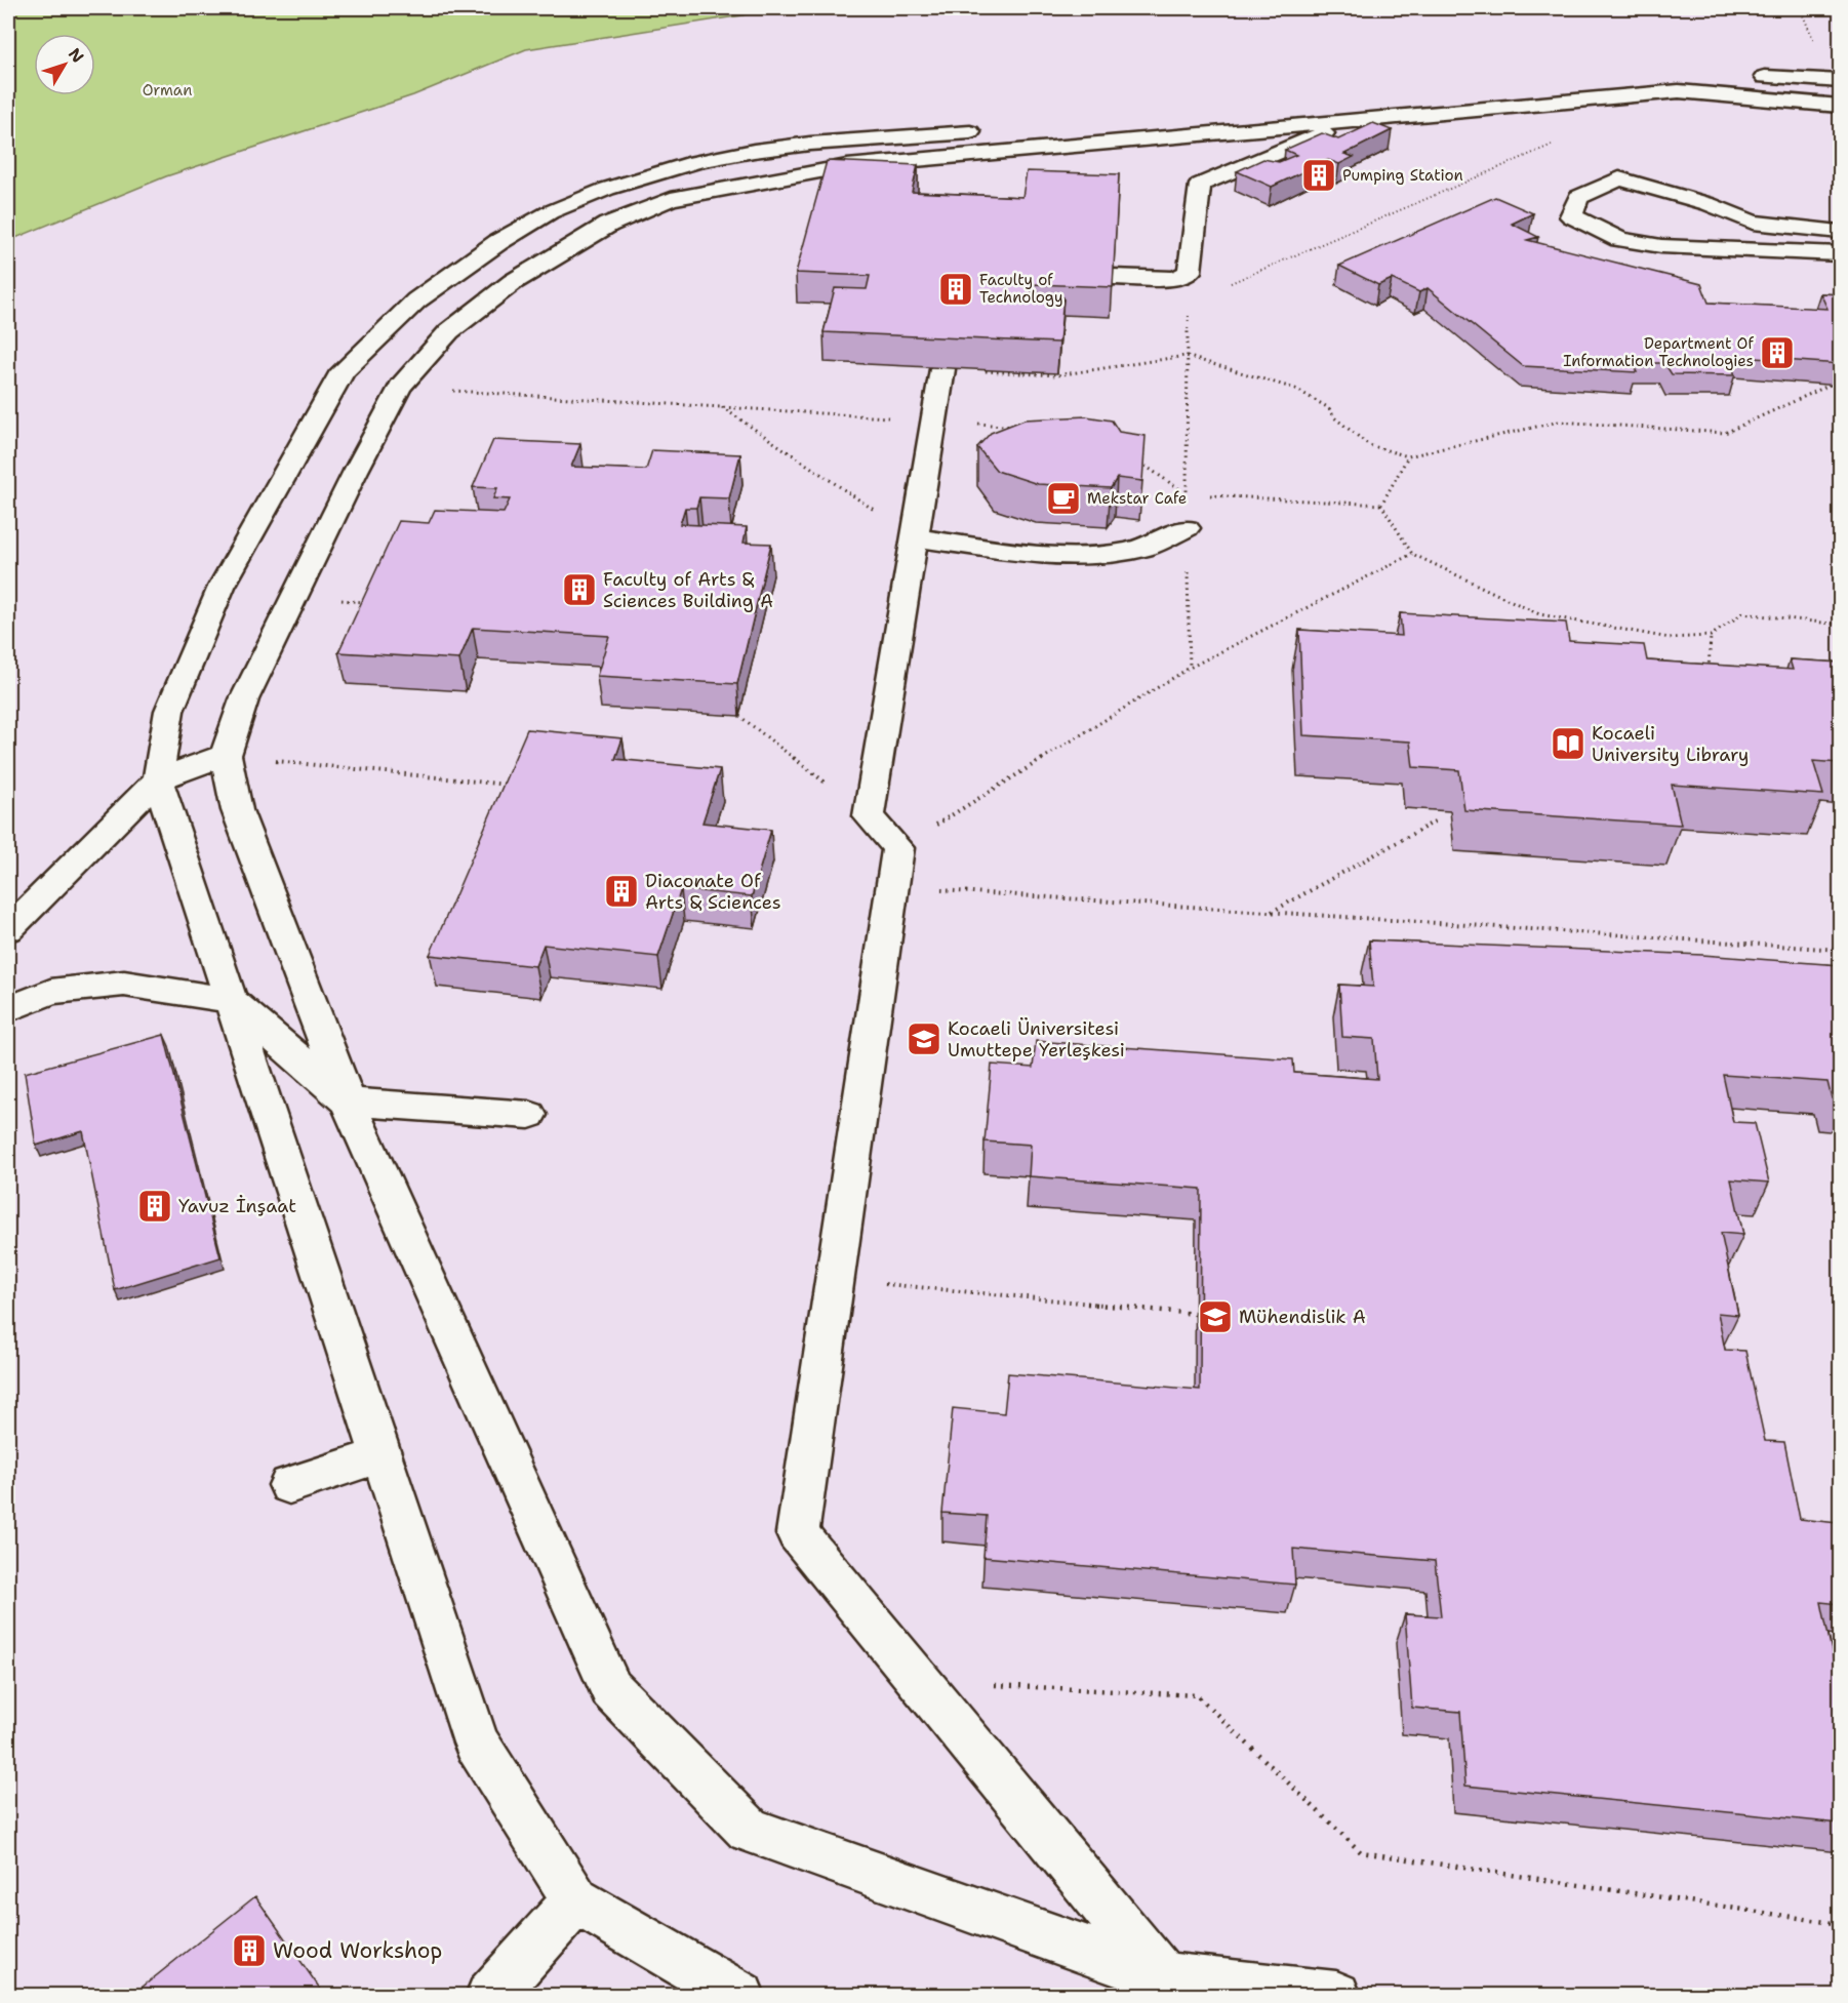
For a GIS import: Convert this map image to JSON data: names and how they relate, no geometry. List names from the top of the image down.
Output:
{
  "parks": ["Orman"],
  "places": {
    "building": [
      "Pumping Station",
      "Faculty of Technology",
      "Department Of Information Technologies",
      "Faculty of Arts & Sciences Building A",
      "Diaconate Of Arts & Sciences",
      "Yavuz İnşaat",
      "Wood Workshop"
    ],
    "cafe": ["Mekstar Cafe"],
    "library": ["Kocaeli University Library"],
    "school or university": ["Kocaeli Üniversitesi Umuttepe Yerleşkesi", "Mühendislik A"]
  },
  "north": "top right"
}
